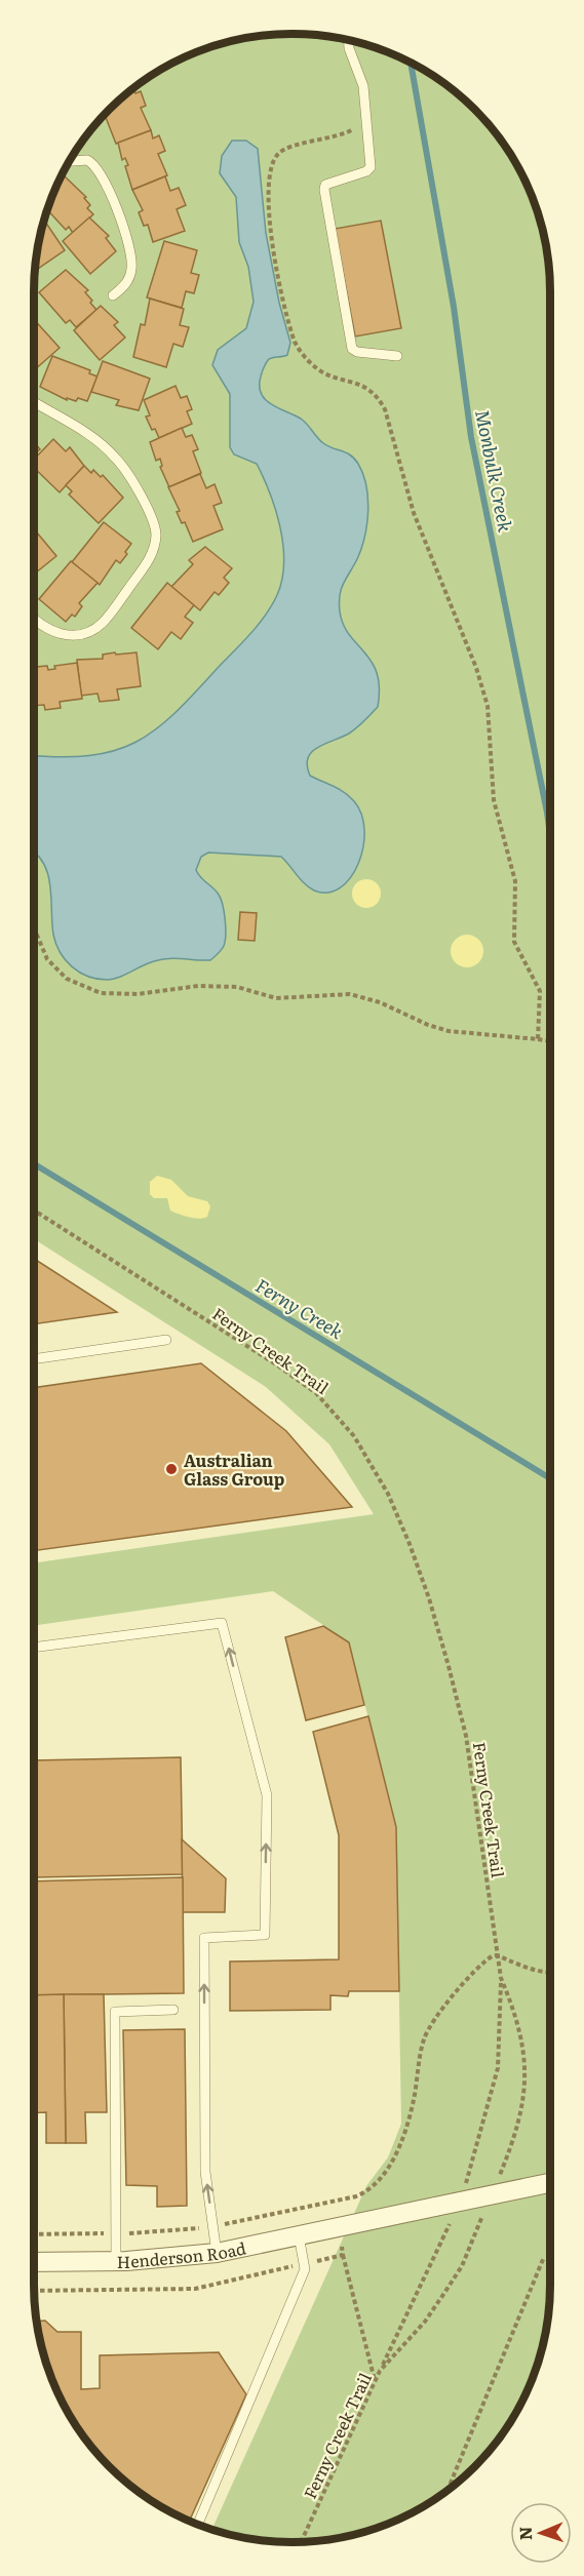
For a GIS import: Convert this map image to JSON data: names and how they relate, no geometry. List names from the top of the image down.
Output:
{
  "streets": {
    "street": ["Henderson Road"],
    "path": ["Ferny Creek Trail"]
  },
  "water": ["Monbulk Creek", "Ferny Creek"],
  "places": ["Australian Glass Group"],
  "north": "left"
}
